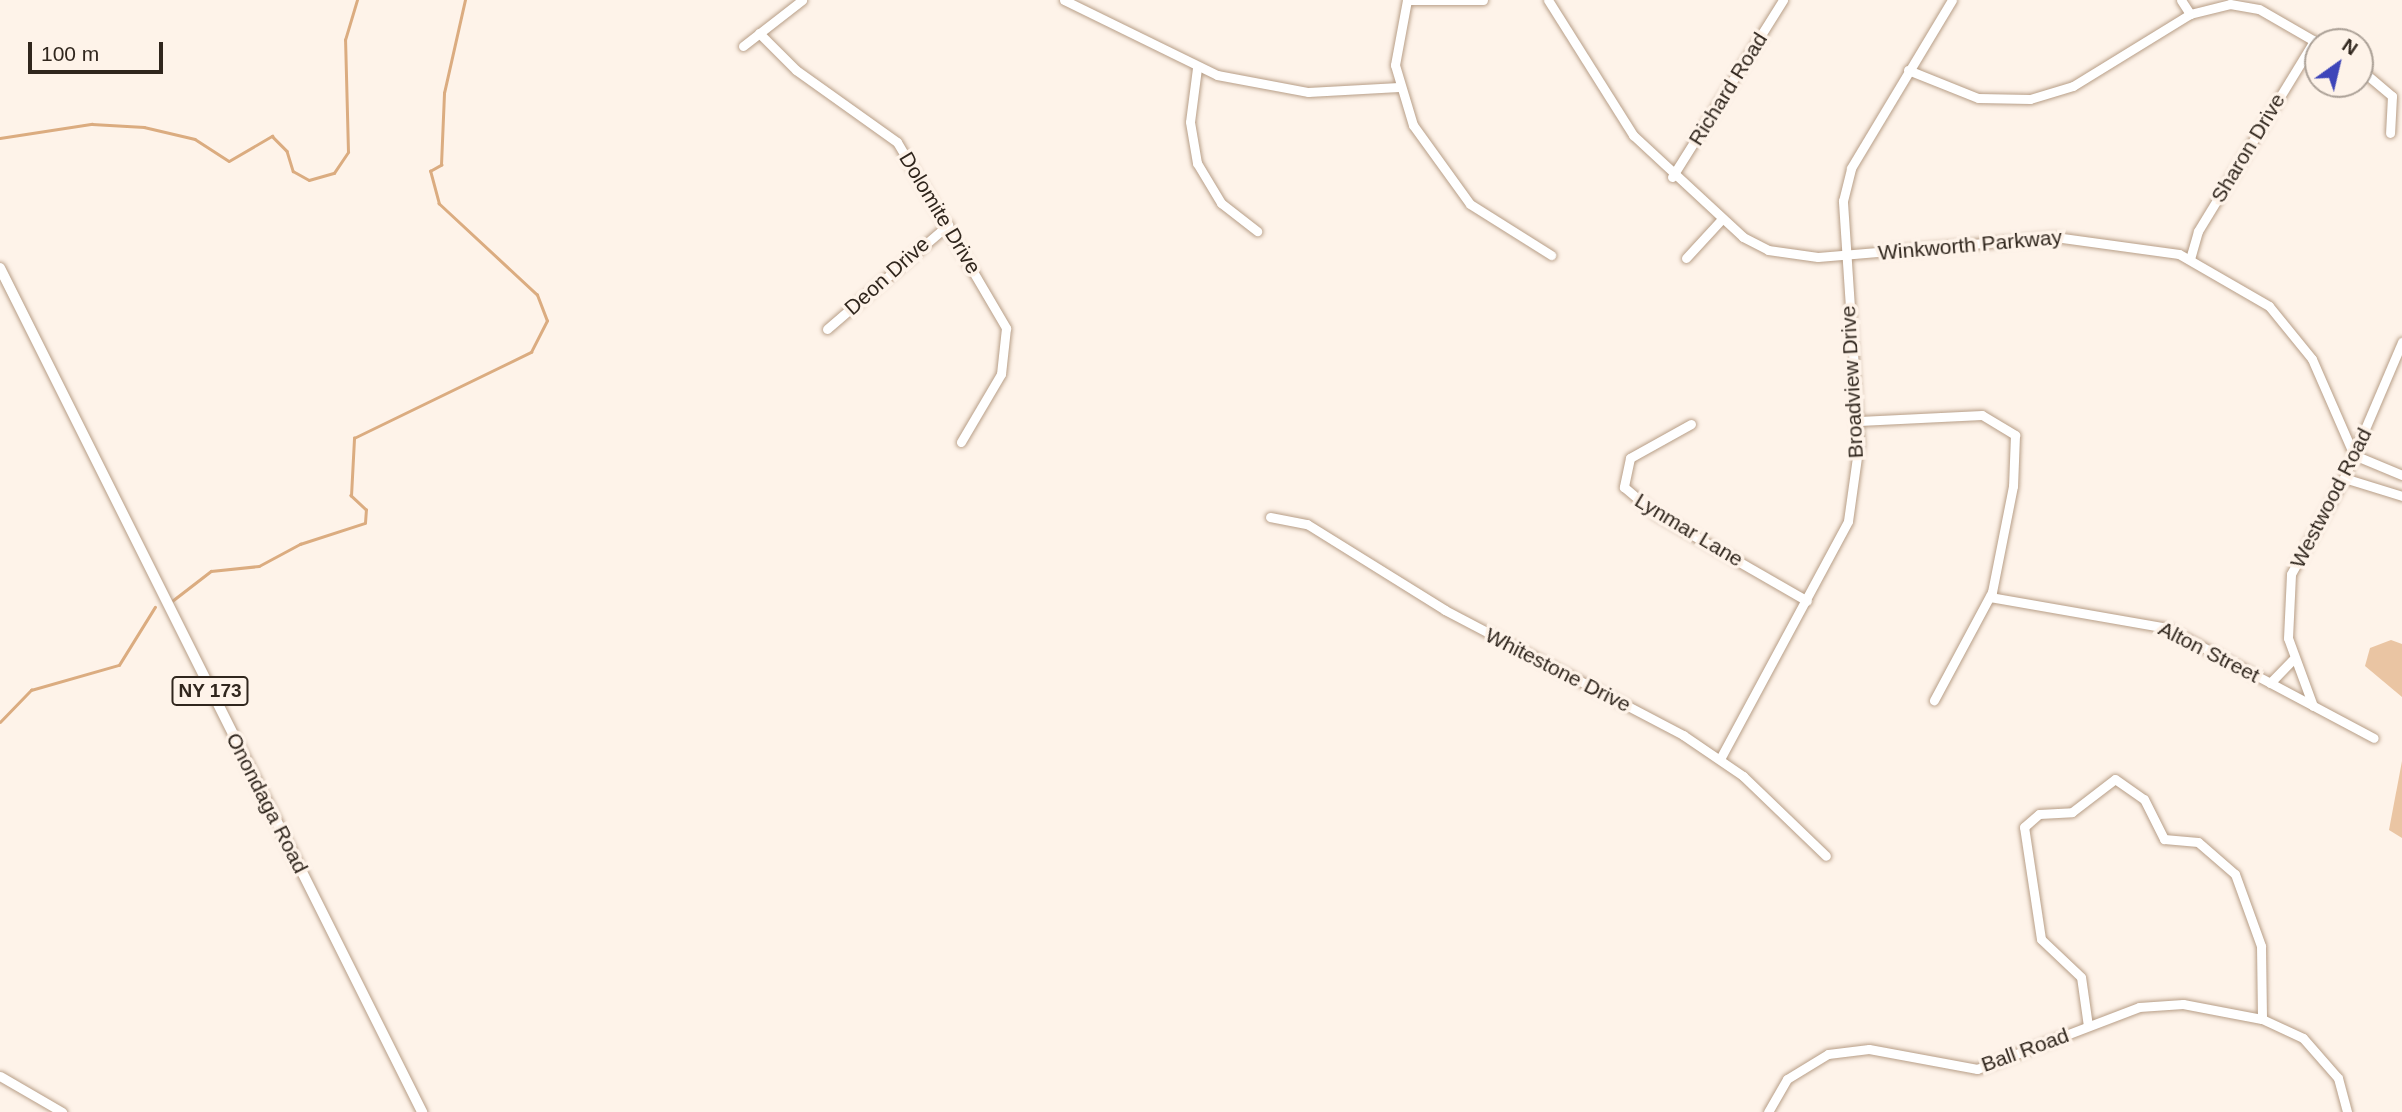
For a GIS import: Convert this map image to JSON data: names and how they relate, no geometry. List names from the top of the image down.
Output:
{
  "streets": {
    "main road": ["NY 173", "Onondaga Road"],
    "street": [
      "Richard Road",
      "Sharon Drive",
      "Dolomite Drive",
      "Winkworth Parkway",
      "Deon Drive",
      "Broadview Drive",
      "Westwood Road",
      "Lynmar Lane",
      "Alton Street",
      "Whitestone Drive",
      "Ball Road"
    ]
  },
  "crossings": [
    ["Richard Road", "Winkworth Parkway"],
    ["Sharon Drive", "Winkworth Parkway"],
    ["Dolomite Drive", "Deon Drive"],
    ["Winkworth Parkway", "Broadview Drive"],
    ["Winkworth Parkway", "Westwood Road"],
    ["Broadview Drive", "Lynmar Lane"],
    ["Broadview Drive", "Whitestone Drive"],
    ["Westwood Road", "Alton Street"]
  ],
  "scale_bar": "100 m",
  "north": "top right"
}
